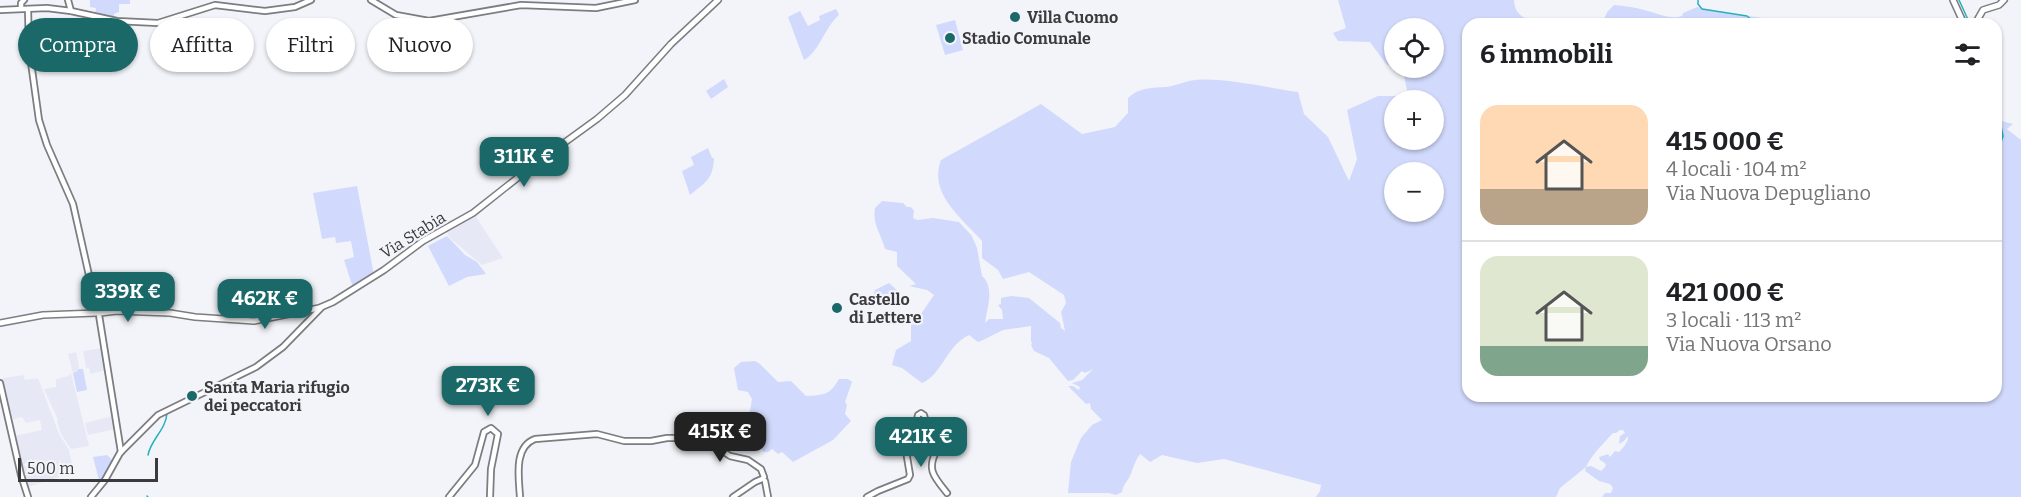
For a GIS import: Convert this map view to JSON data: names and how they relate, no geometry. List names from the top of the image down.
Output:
{
  "streets": {
    "main road": ["Via Stabia"]
  },
  "places": [
    "Villa Cuomo",
    "Stadio Comunale",
    "Castello di Lettere",
    "Santa Maria rifugio dei peccatori"
  ],
  "scale_bar": "500 m",
  "page": {
    "map_buttons": ["+", "−"],
    "chip": [
      "Compra",
      "Affitta",
      "Filtri",
      "Nuovo"
    ],
    "heading": "6 immobili",
    "list": [
      {
        "name": "415 000 €",
        "note": "4 locali · 104 m² · Via Nuova Depugliano"
      },
      {
        "name": "421 000 €",
        "note": "3 locali · 113 m² · Via Nuova Orsano"
      }
    ],
    "price": [
      "311K €",
      "339K €",
      "462K €",
      "273K €",
      "415K €",
      "421K €"
    ],
    "scale": "500 m"
  }
}
